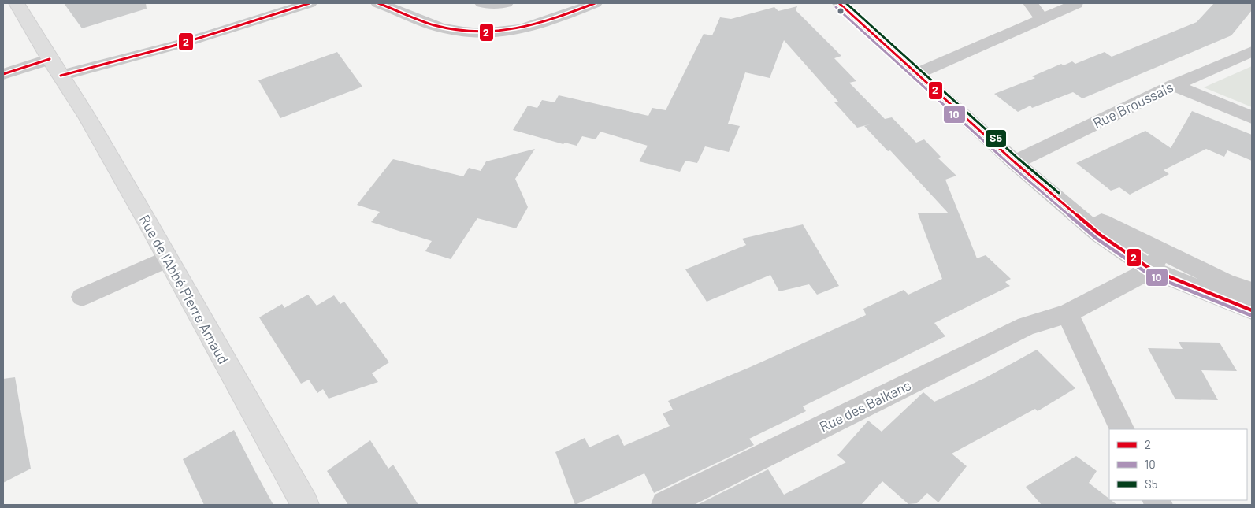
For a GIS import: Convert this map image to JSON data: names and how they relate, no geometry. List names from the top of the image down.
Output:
{
  "streets": {
    "main road": ["Rue de l'Abbé Pierre Arnaud"],
    "street": ["Rue Broussais", "Rue des Balkans"]
  },
  "lines": ["transit line 2", "transit line S5", "transit line 10"],
  "legend": ["2", "10", "S5"]
}
